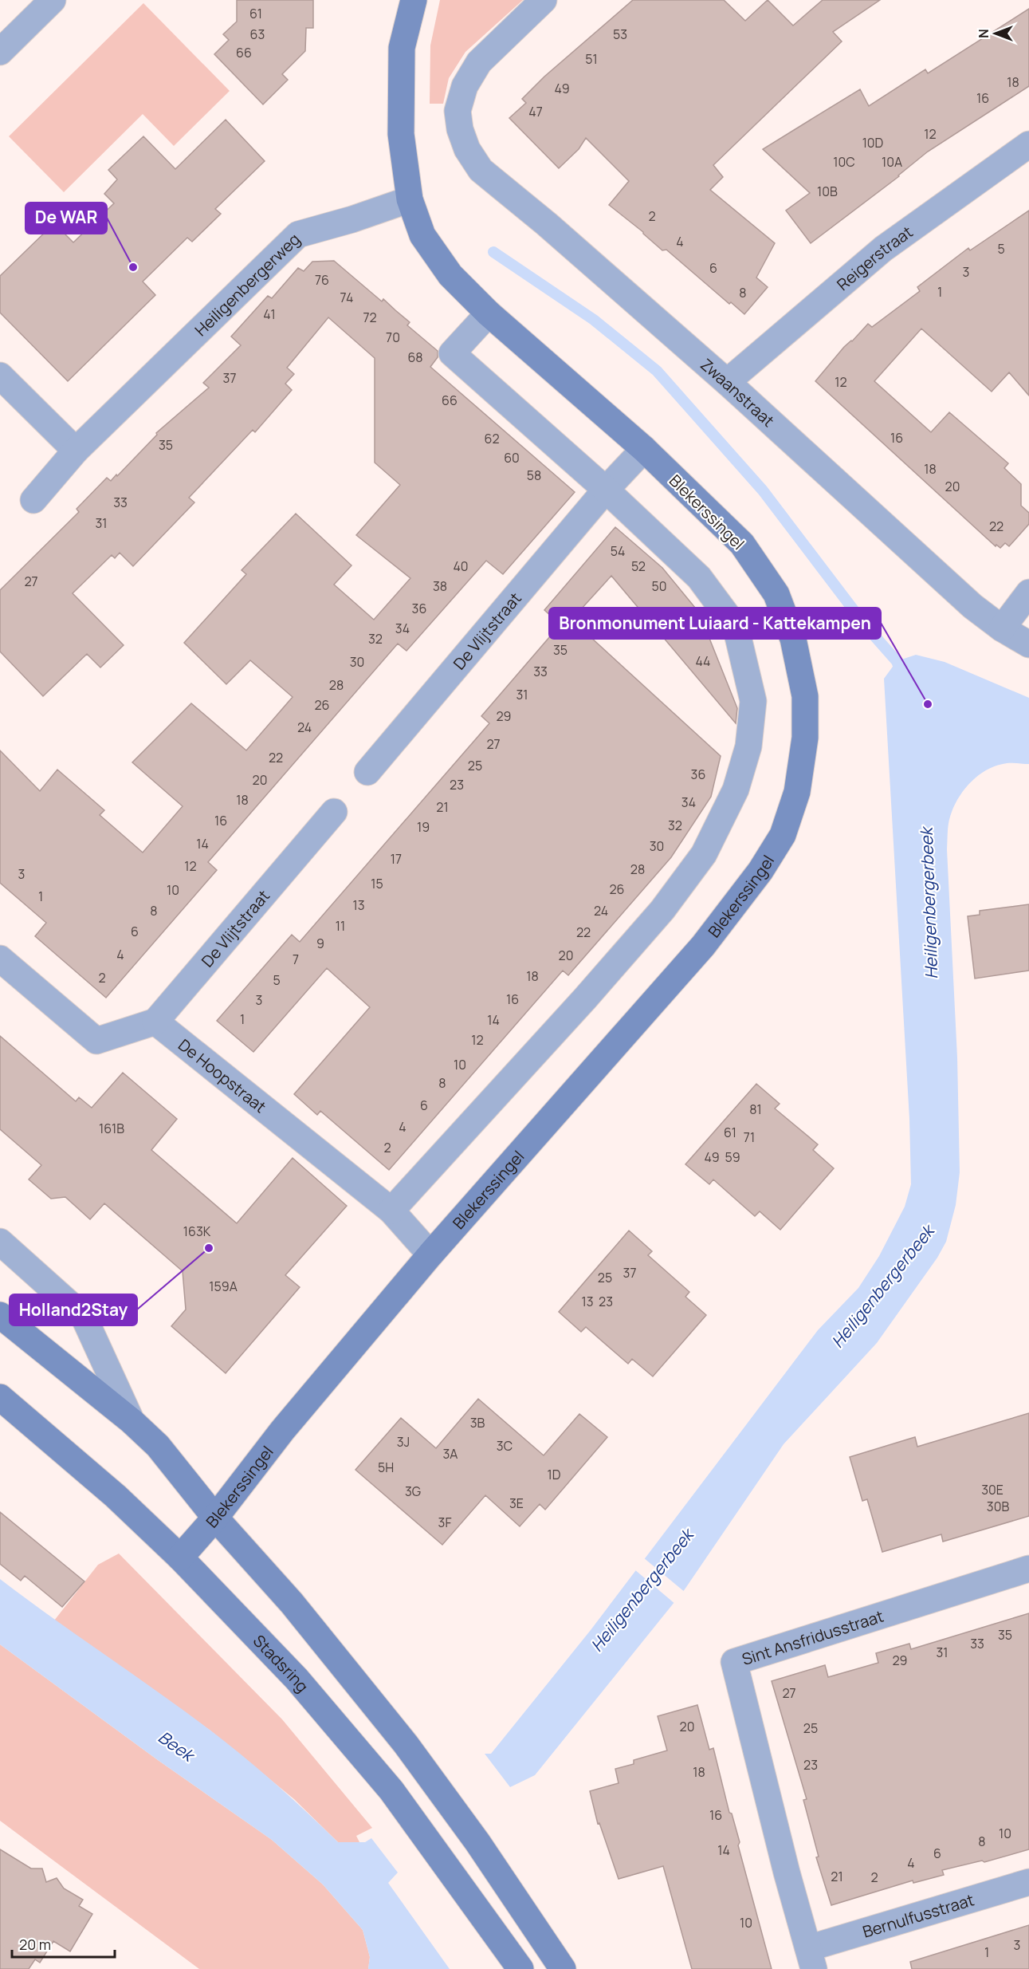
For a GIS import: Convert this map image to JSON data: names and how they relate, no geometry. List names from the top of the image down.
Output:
{
  "streets": {
    "street": [
      "Reigerstraat",
      "Heiligenbergerweg",
      "Zwaanstraat",
      "Blekerssingel",
      "De Vlijtstraat",
      "De Hoopstraat",
      "Sint Ansfridusstraat",
      "Stadsring",
      "Bernulfusstraat"
    ]
  },
  "crossings": [
    ["Reigerstraat", "Zwaanstraat"],
    ["Heiligenbergerweg", "Blekerssingel"],
    ["Blekerssingel", "De Vlijtstraat"],
    ["Blekerssingel", "De Hoopstraat"],
    ["Blekerssingel", "Stadsring"],
    ["De Vlijtstraat", "De Hoopstraat"],
    ["Sint Ansfridusstraat", "Bernulfusstraat"]
  ],
  "water": ["Heiligenbergerbeek", "Beek"],
  "places": ["De WAR", "Bronmonument Luiaard - Kattekampen", "Holland2Stay"],
  "house_numbers": [
    "61",
    "63",
    "53",
    "66",
    "51",
    "18",
    "49",
    "16",
    "47",
    "12",
    "10D",
    "10C",
    "10A",
    "10B",
    "2",
    "4",
    "5",
    "6",
    "3",
    "76",
    "1",
    "8",
    "74",
    "41",
    "72",
    "70",
    "68",
    "37",
    "12",
    "66",
    "16",
    "62",
    "35",
    "60",
    "18",
    "58",
    "20",
    "33",
    "31",
    "22",
    "54",
    "40",
    "52",
    "27",
    "38",
    "50",
    "36",
    "34",
    "32",
    "35",
    "44",
    "30",
    "33",
    "28",
    "31",
    "26",
    "29",
    "24",
    "27",
    "22",
    "25",
    "36",
    "20",
    "23",
    "18",
    "34",
    "21",
    "16",
    "32",
    "19",
    "14",
    "30",
    "17",
    "12",
    "28",
    "3",
    "15",
    "26",
    "10",
    "1",
    "13",
    "8",
    "24",
    "11",
    "6",
    "22",
    "9",
    "4",
    "20",
    "7",
    "18",
    "2",
    "5",
    "16",
    "3",
    "1",
    "14",
    "12",
    "10",
    "8",
    "6",
    "81",
    "4",
    "161B",
    "61",
    "71",
    "2",
    "49",
    "59",
    "163K",
    "37",
    "25",
    "159A",
    "13",
    "23",
    "3B",
    "3J",
    "3C",
    "3A",
    "5H",
    "1D",
    "30E",
    "3G",
    "3E",
    "30B",
    "3F",
    "35",
    "33",
    "31",
    "29",
    "27",
    "20",
    "25",
    "23",
    "18",
    "16",
    "10",
    "8",
    "14",
    "6",
    "4",
    "21",
    "2",
    "10",
    "3",
    "1"
  ],
  "scale_bar": "20 m",
  "north": "left"
}
